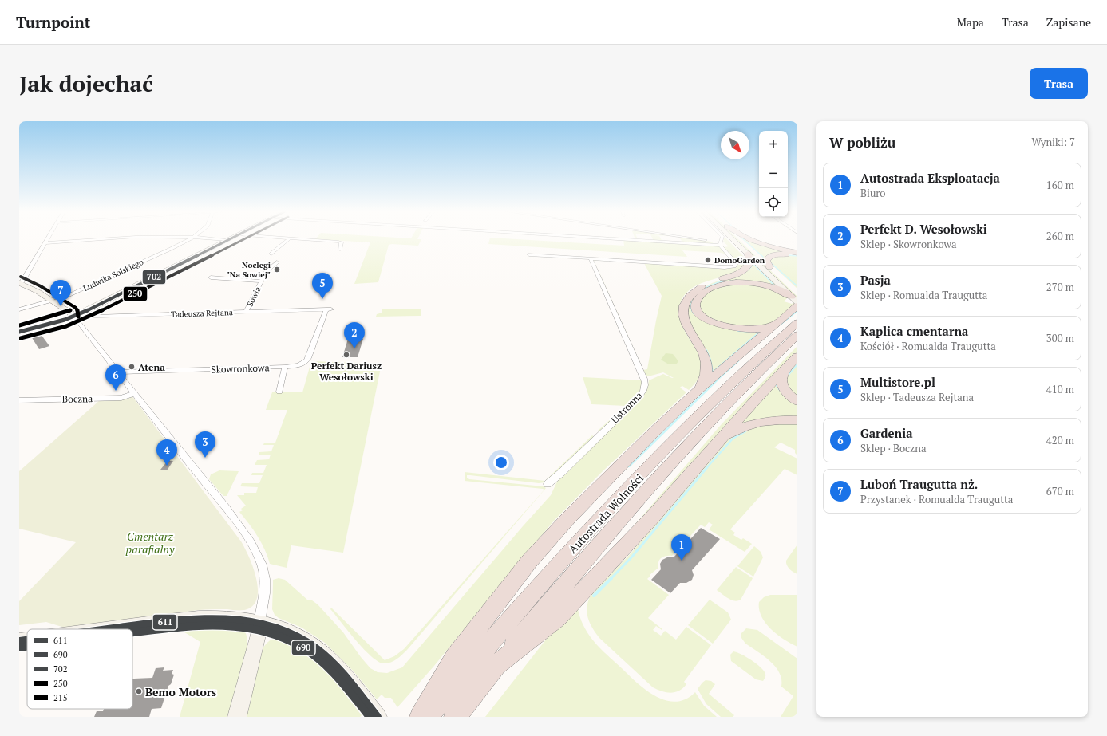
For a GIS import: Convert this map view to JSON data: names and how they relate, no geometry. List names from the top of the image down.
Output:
{
  "streets": {
    "highway": ["Autostrada Wolności"],
    "street": [
      "Ludwika Solskiego",
      "Sowia",
      "Tadeusza Rejtana",
      "Skowronkowa",
      "Boczna",
      "Ustronna"
    ]
  },
  "crossings": [
    ["Sowia", "Tadeusza Rejtana"],
    ["Tadeusza Rejtana", "Skowronkowa"]
  ],
  "parks": ["Cmentarz parafialny"],
  "places": [
    "DomoGarden",
    "Noclegi \"Na Sowiej\"",
    "Perfekt Dariusz Wesołowski",
    "Atena",
    "Bemo Motors"
  ],
  "lines": [
    "transit line 702",
    "transit line 250",
    "transit line 215",
    "transit line 611",
    "transit line 690"
  ],
  "legend": [
    "611",
    "690",
    "702",
    "250",
    "215"
  ],
  "north": "bottom right",
  "page": {
    "header": "Turnpoint",
    "nav": ["Mapa", "Trasa", "Zapisane"],
    "buttons": "Trasa",
    "title": "Jak dojechać",
    "heading": ["W pobliżu", "Wyniki: 7"],
    "map_buttons": ["+", "−"],
    "list": [
      {
        "mark": "1",
        "name": "Autostrada Eksploatacja",
        "note": "Biuro",
        "value": "160 m"
      },
      {
        "mark": "2",
        "name": "Perfekt D. Wesołowski",
        "note": "Sklep · Skowronkowa",
        "value": "260 m"
      },
      {
        "mark": "3",
        "name": "Pasja",
        "note": "Sklep · Romualda Traugutta",
        "value": "270 m"
      },
      {
        "mark": "4",
        "name": "Kaplica cmentarna",
        "note": "Kościół · Romualda Traugutta",
        "value": "300 m"
      },
      {
        "mark": "5",
        "name": "Multistore.pl",
        "note": "Sklep · Tadeusza Rejtana",
        "value": "410 m"
      },
      {
        "mark": "6",
        "name": "Gardenia",
        "note": "Sklep · Boczna",
        "value": "420 m"
      },
      {
        "mark": "7",
        "name": "Luboń Traugutta nż.",
        "note": "Przystanek · Romualda Traugutta",
        "value": "670 m"
      }
    ],
    "pins": [
      "5",
      "7",
      "2",
      "6",
      "3",
      "4",
      "1"
    ]
  }
}
